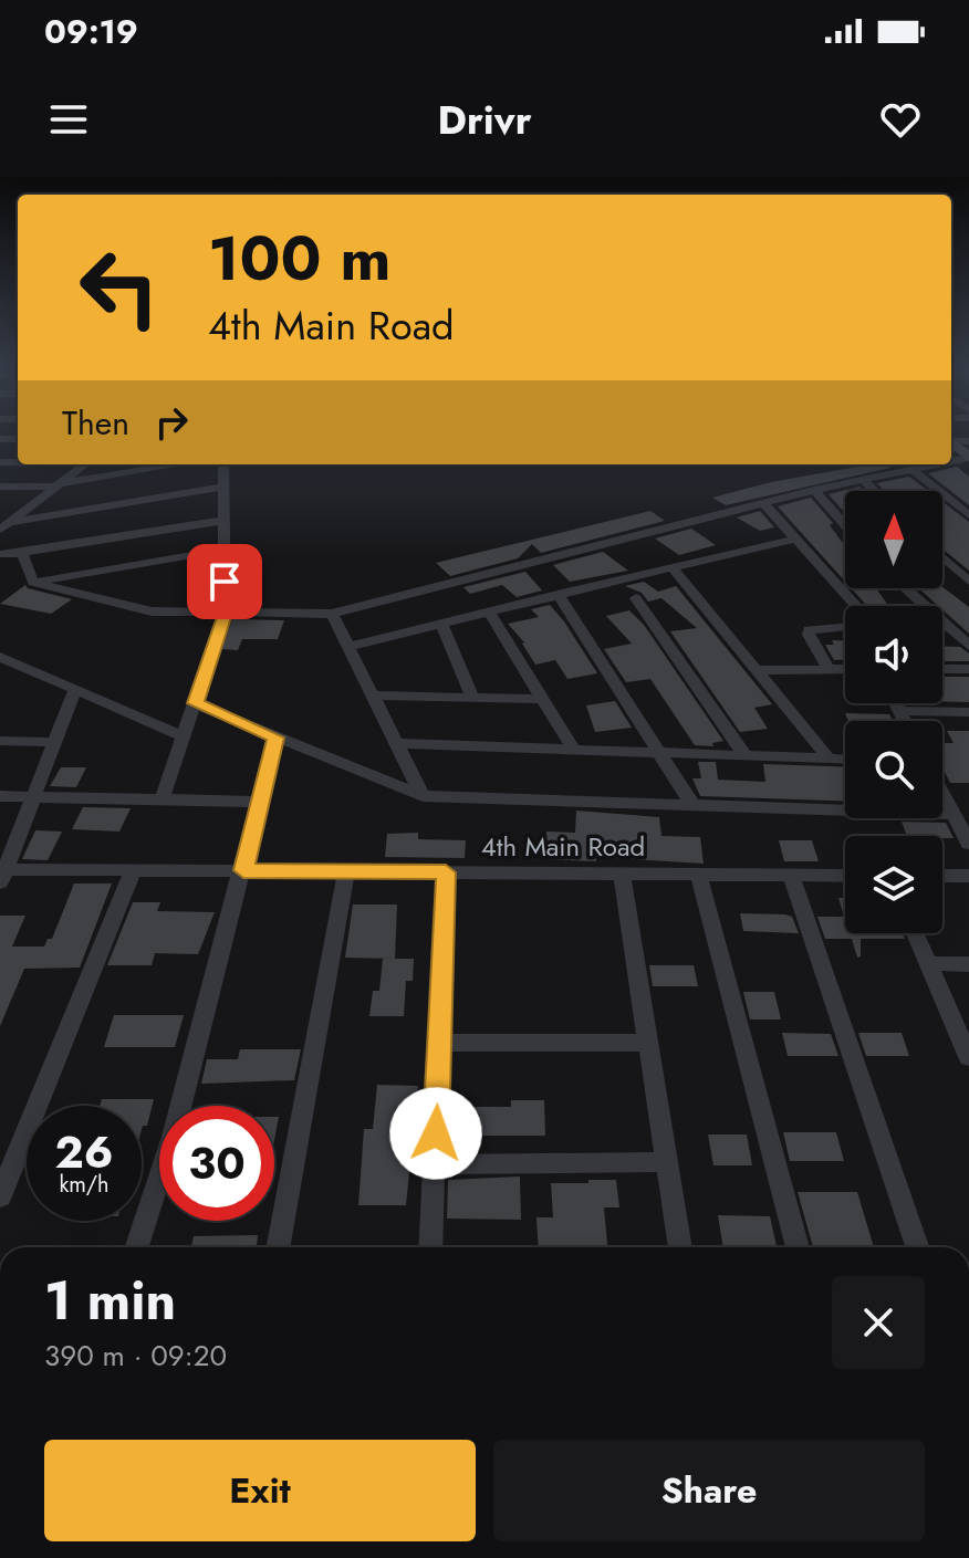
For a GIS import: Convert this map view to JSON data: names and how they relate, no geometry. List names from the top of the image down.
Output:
{
  "streets": {
    "street": ["4th Main Road"]
  },
  "north": "top",
  "page": {
    "status": "09:19",
    "header": "Drivr",
    "turn": ["100 m", "4th Main Road"],
    "then": "Then",
    "speed": "26 km/h",
    "limit": "30",
    "heading": ["1 min", "390 m · 09:20"],
    "buttons": ["Exit", "Share"]
  }
}
